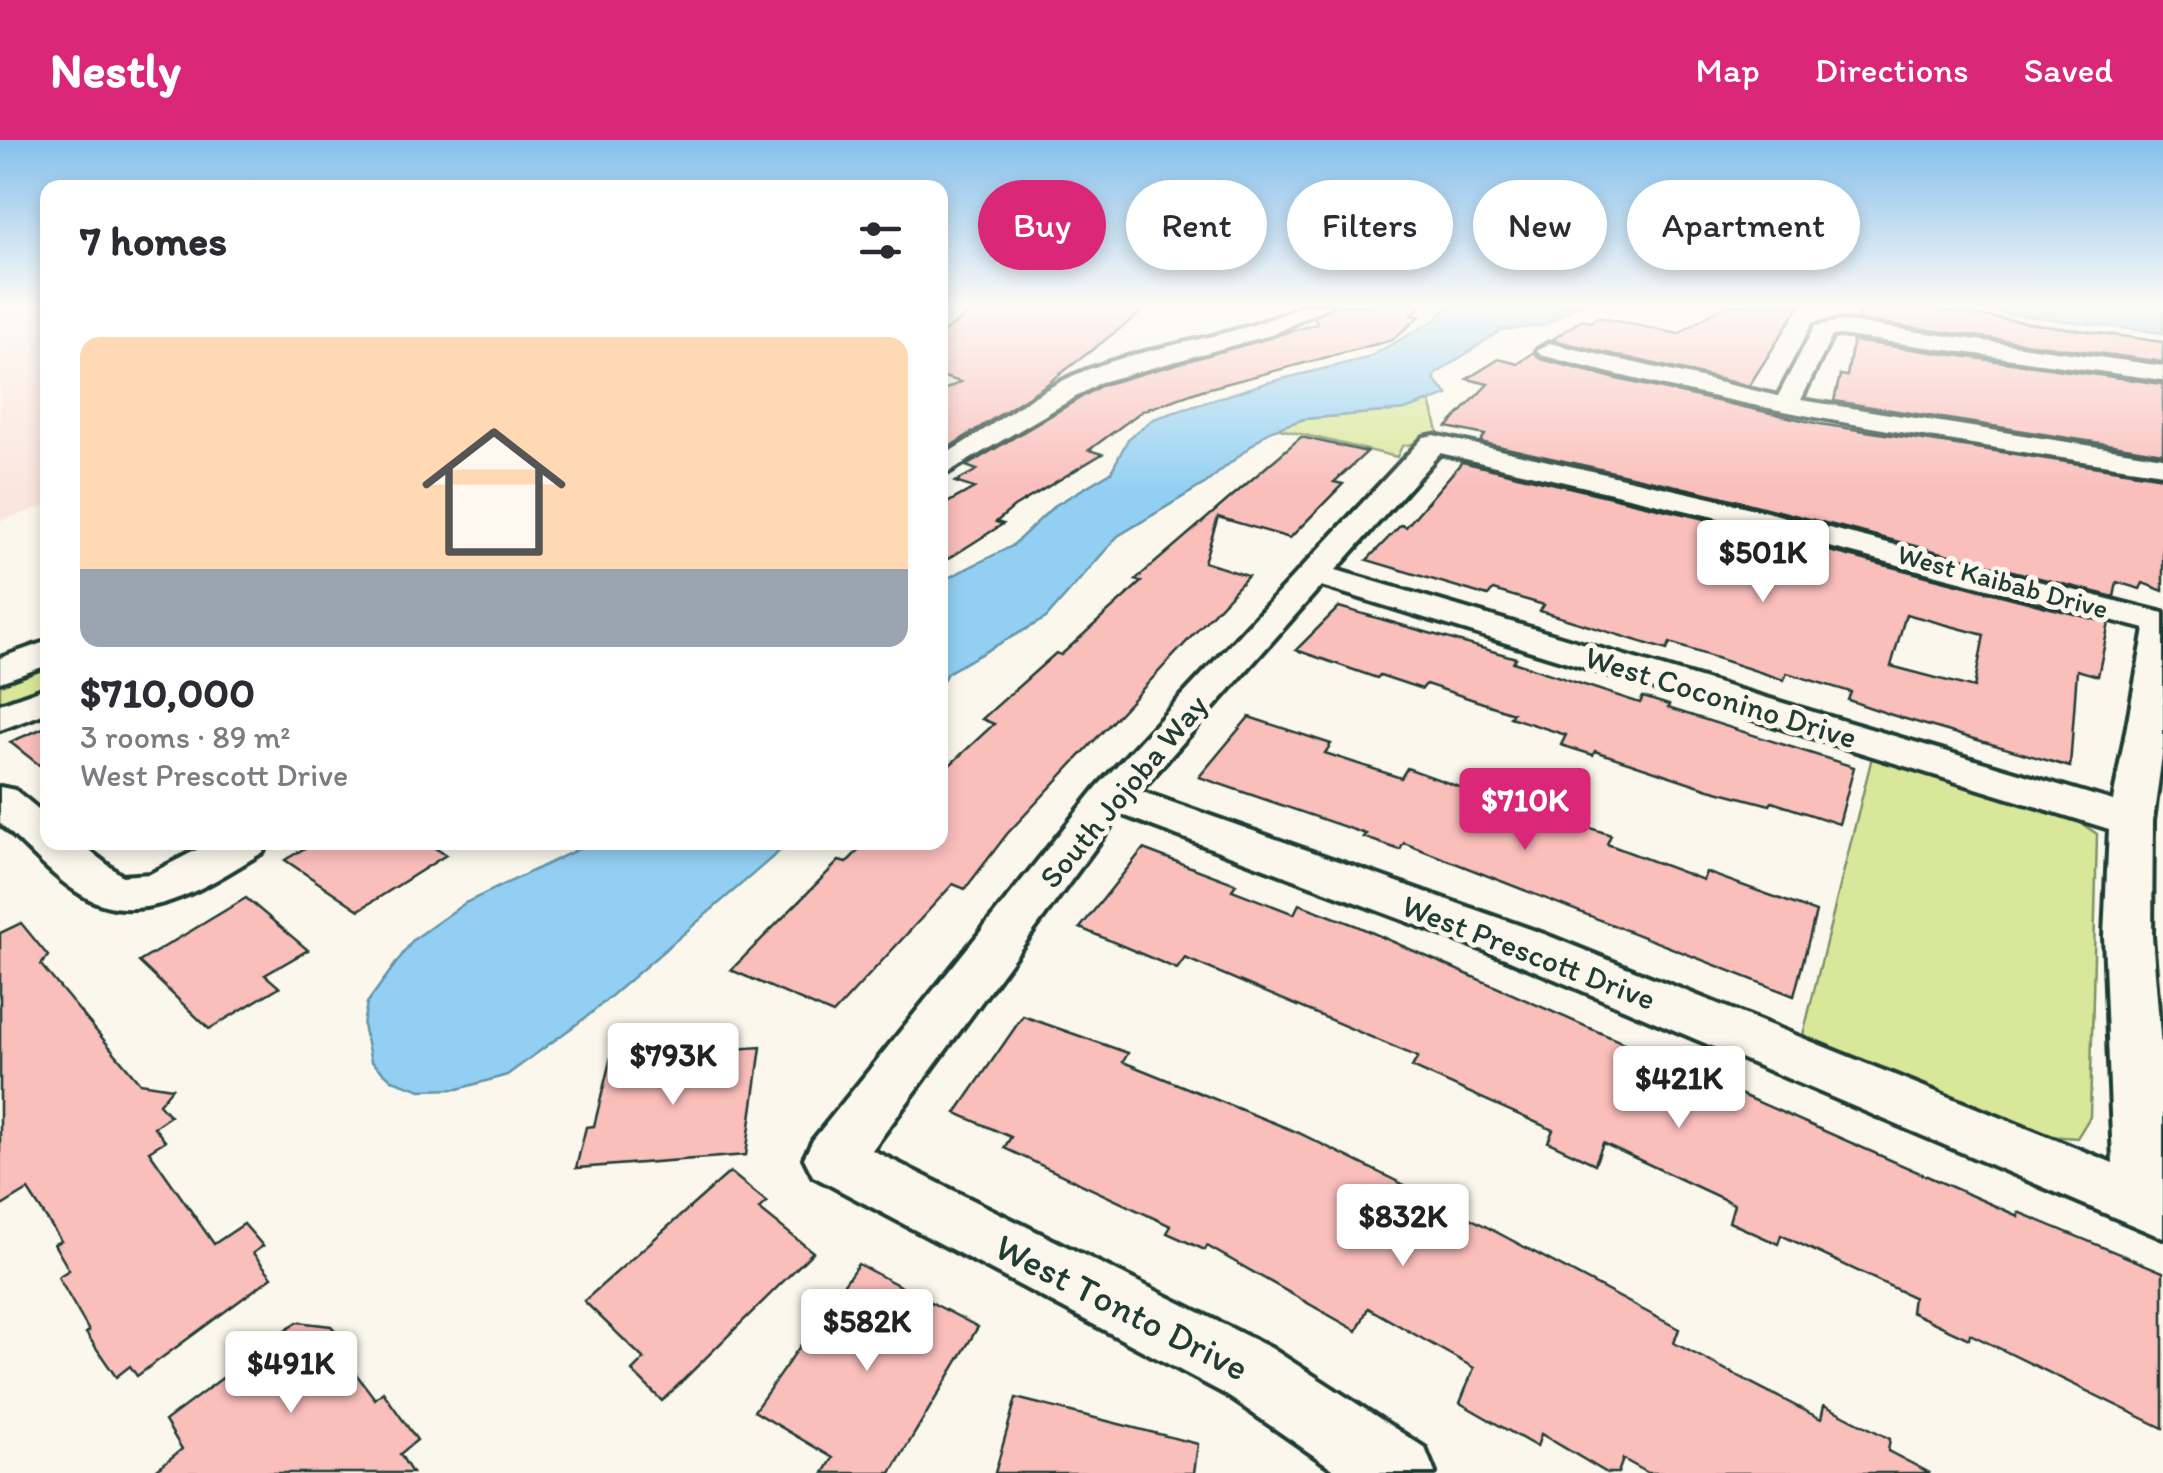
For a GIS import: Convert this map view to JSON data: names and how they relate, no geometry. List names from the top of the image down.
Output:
{
  "streets": {
    "street": [
      "West Kaibab Drive",
      "West Coconino Drive",
      "South Jojoba Way",
      "West Prescott Drive",
      "West Tonto Drive"
    ]
  },
  "crossings": [
    ["West Kaibab Drive", "South Jojoba Way"],
    ["West Coconino Drive", "South Jojoba Way"],
    ["South Jojoba Way", "West Prescott Drive"],
    ["South Jojoba Way", "West Tonto Drive"]
  ],
  "page": {
    "header": "Nestly",
    "nav": ["Map", "Directions", "Saved"],
    "chip": [
      "Buy",
      "Rent",
      "Filters",
      "New",
      "Apartment"
    ],
    "heading": "7 homes",
    "list": [
      {
        "name": "$710,000",
        "note": "3 rooms · 89 m² · West Prescott Drive"
      }
    ],
    "price": [
      "$501K",
      "$710K",
      "$793K",
      "$421K",
      "$832K",
      "$582K",
      "$491K"
    ]
  }
}
